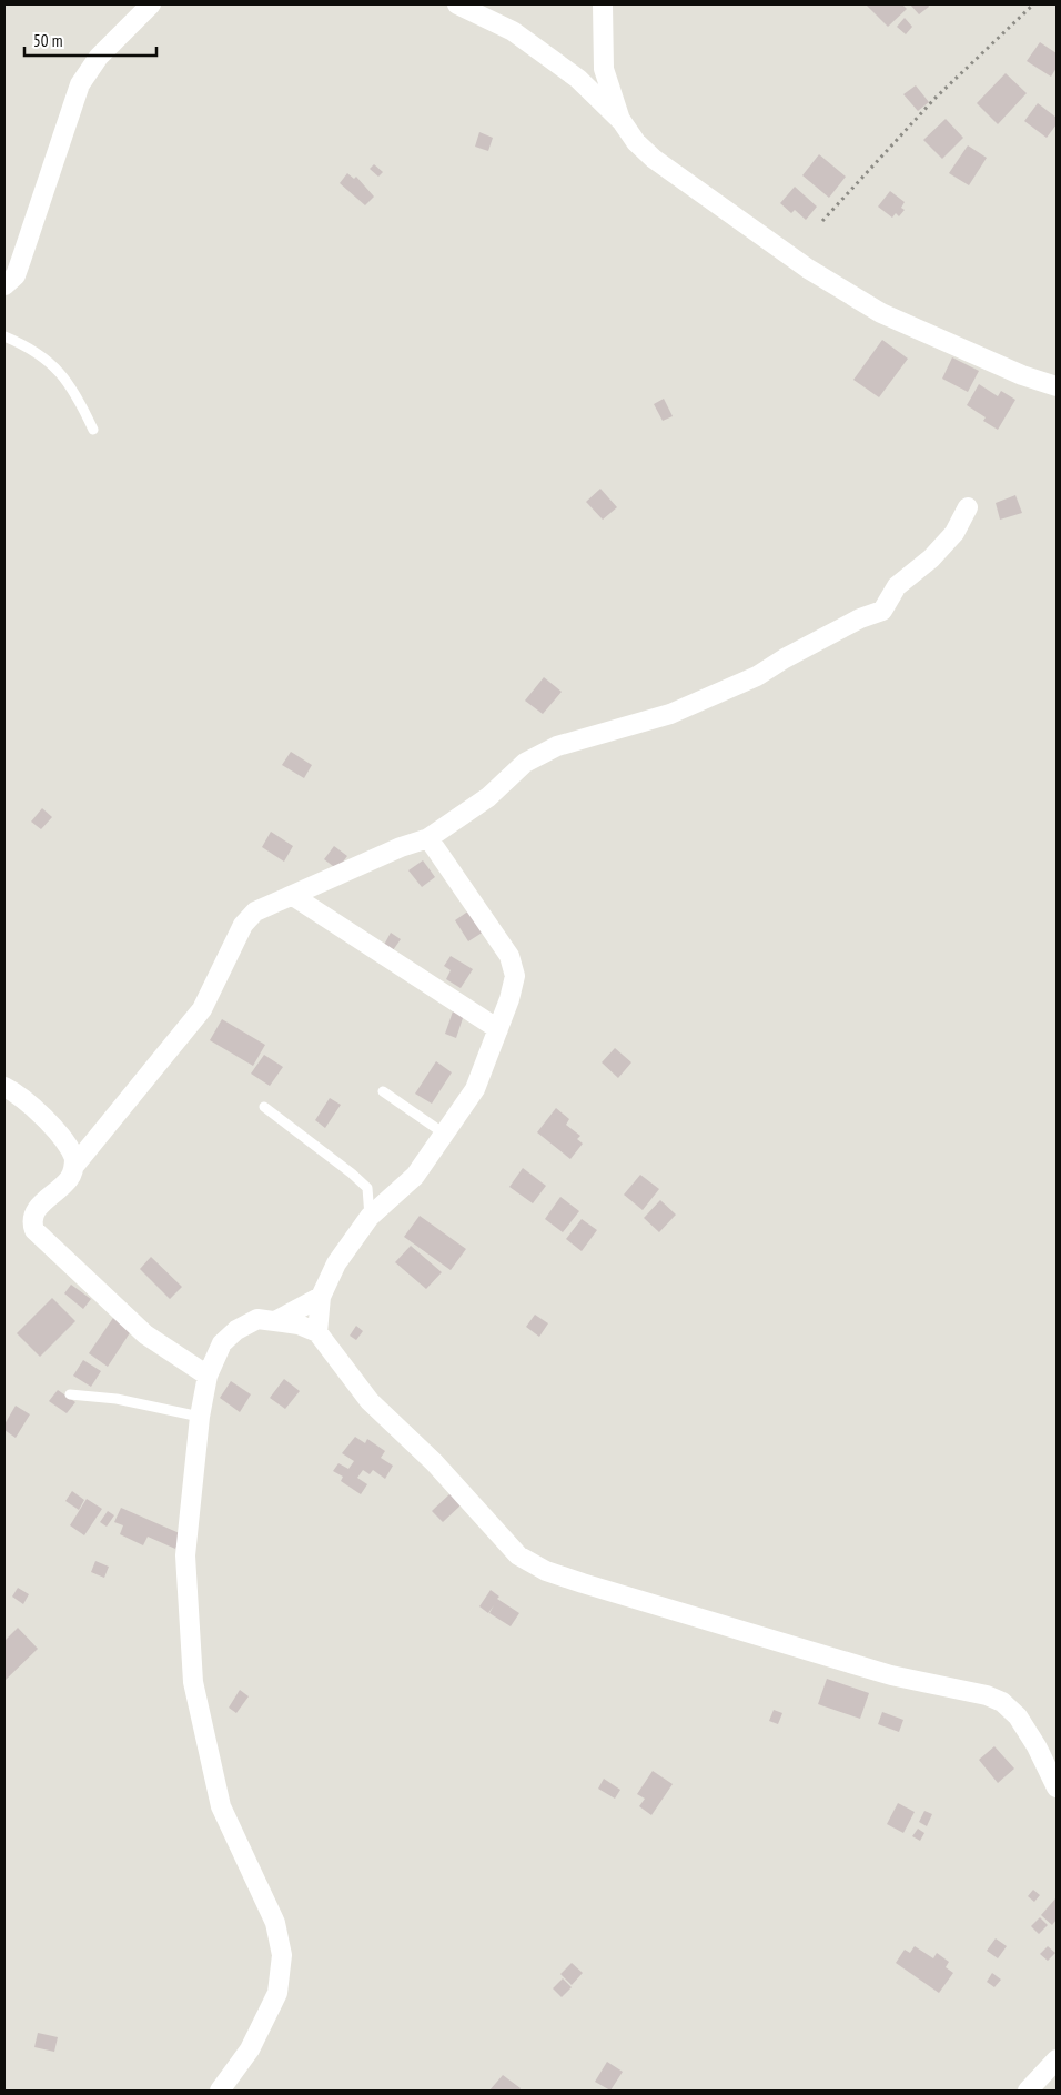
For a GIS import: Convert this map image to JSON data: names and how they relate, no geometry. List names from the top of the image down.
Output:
{
  "scale_bar": "50 m"
}
